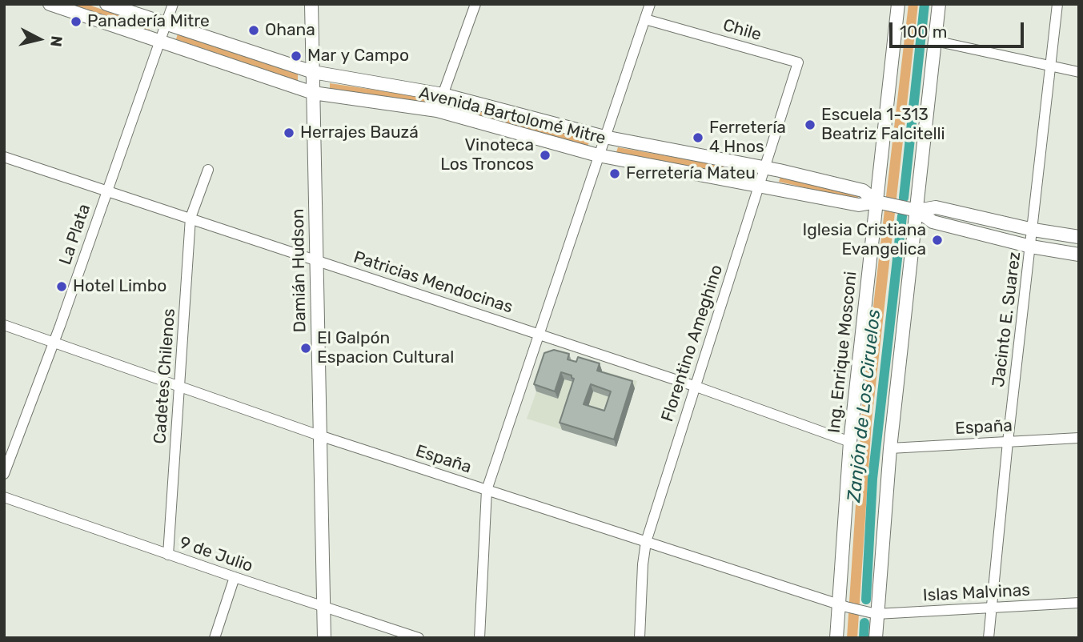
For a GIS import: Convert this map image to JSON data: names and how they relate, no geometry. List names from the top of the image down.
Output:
{
  "streets": {
    "street": [
      "Chile",
      "Avenida Bartolomé Mitre",
      "La Plata",
      "Damián Hudson",
      "Patricias Mendocinas",
      "Jacinto E. Suarez",
      "Florentino Ameghino",
      "Ing. Enrique Mosconi",
      "Cadetes Chilenos",
      "España",
      "9 de Julio",
      "Islas Malvinas"
    ]
  },
  "crossings": [
    ["Chile", "Florentino Ameghino"],
    ["Avenida Bartolomé Mitre", "La Plata"],
    ["Avenida Bartolomé Mitre", "Damián Hudson"],
    ["Avenida Bartolomé Mitre", "Jacinto E. Suarez"],
    ["Avenida Bartolomé Mitre", "Florentino Ameghino"],
    ["Avenida Bartolomé Mitre", "Ing. Enrique Mosconi"],
    ["La Plata", "Patricias Mendocinas"],
    ["La Plata", "España"],
    ["Damián Hudson", "Patricias Mendocinas"],
    ["Damián Hudson", "España"],
    ["Damián Hudson", "9 de Julio"],
    ["Patricias Mendocinas", "Florentino Ameghino"],
    ["Patricias Mendocinas", "Ing. Enrique Mosconi"],
    ["Patricias Mendocinas", "Cadetes Chilenos"],
    ["Jacinto E. Suarez", "España"],
    ["Jacinto E. Suarez", "Islas Malvinas"],
    ["Florentino Ameghino", "España"],
    ["Ing. Enrique Mosconi", "España"],
    ["Cadetes Chilenos", "España"],
    ["Cadetes Chilenos", "9 de Julio"],
    ["España", "Islas Malvinas"]
  ],
  "water": ["Zanjón de Los Ciruelos"],
  "places": [
    "Panadería Mitre",
    "Ohana",
    "Mar y Campo",
    "Escuela 1-313 Beatriz Falcitelli",
    "Herrajes Bauzá",
    "Ferretería 4 Hnos",
    "Vinoteca Los Troncos",
    "Ferretería Mateu",
    "Iglesia Cristiana Evangelica",
    "Hotel Limbo",
    "El Galpón Espacion Cultural"
  ],
  "scale_bar": "100 m",
  "north": "right"
}
